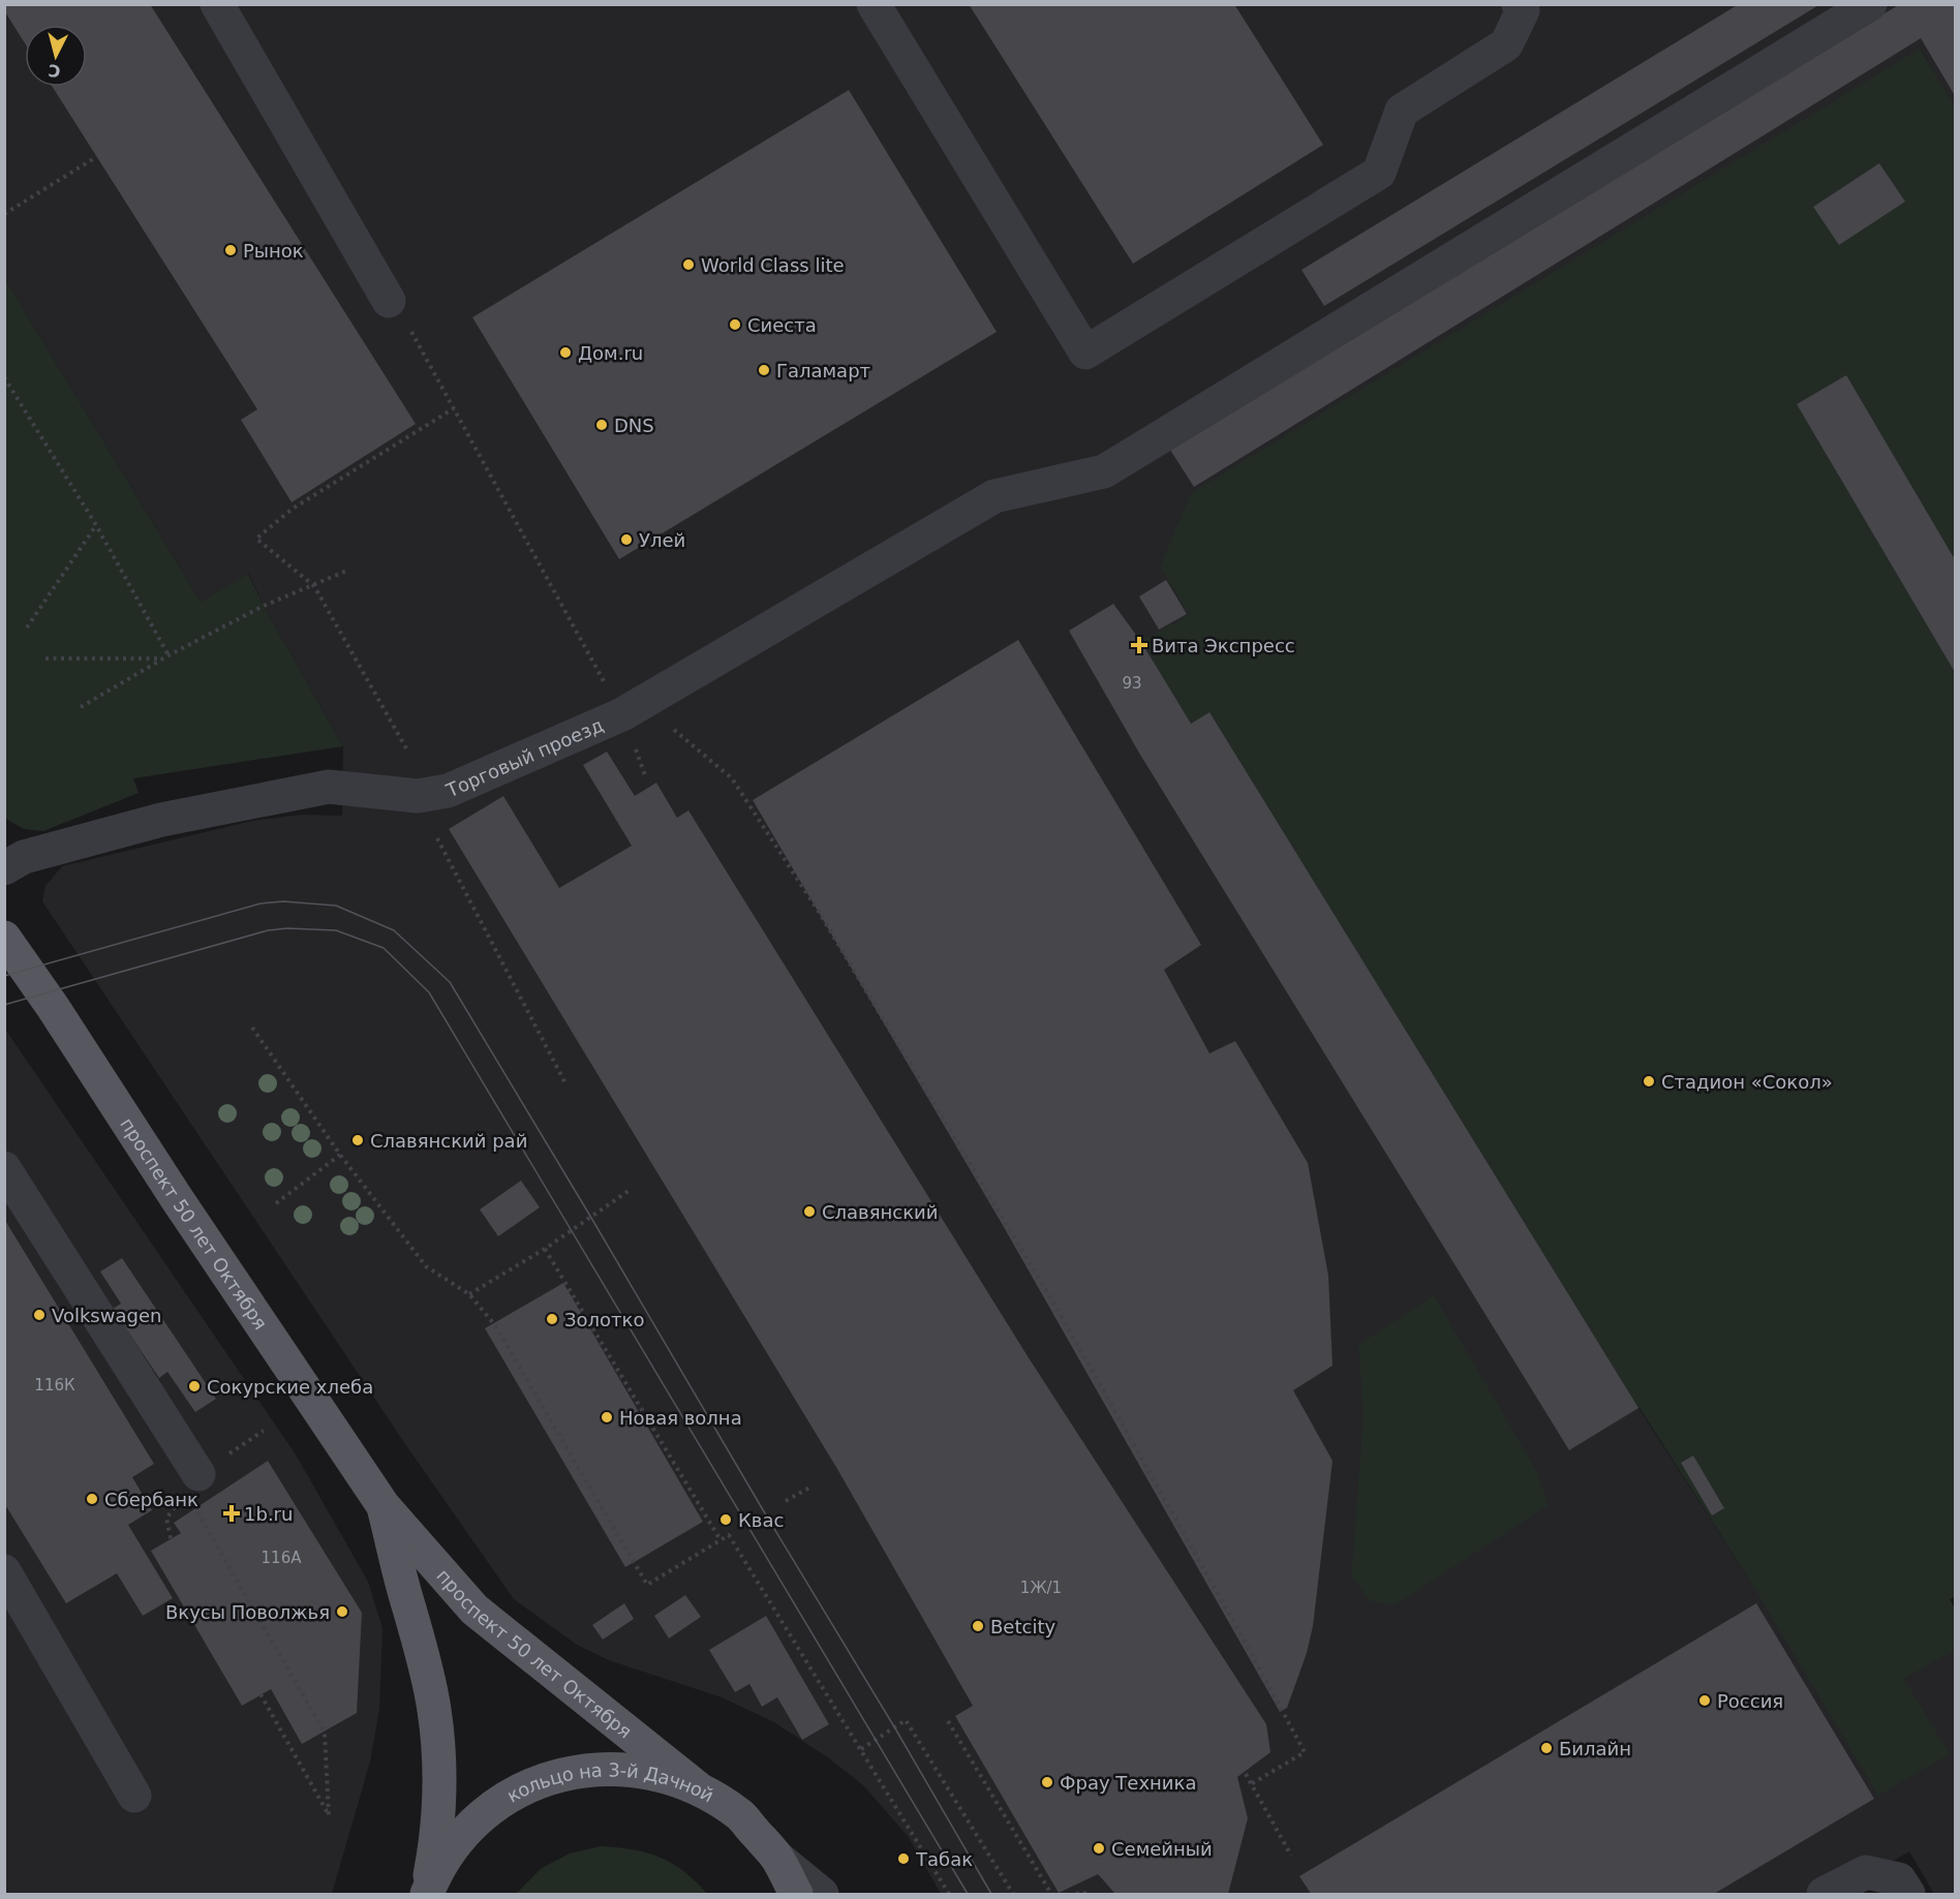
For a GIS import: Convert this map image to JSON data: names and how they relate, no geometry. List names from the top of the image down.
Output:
{
  "streets": {
    "main road": ["проспект 50 лет Октября", "кольцо на 3-й Дачной"],
    "street": ["Торговый проезд"]
  },
  "crossings": [
    ["проспект 50 лет Октября", "кольцо на 3-й Дачной"]
  ],
  "places": {
    "other": [
      "Рынок",
      "World Class lite",
      "Сиеста",
      "Дом.ru",
      "Галамарт",
      "DNS",
      "Улей",
      "Стадион «Сокол»",
      "Славянский рай",
      "Славянский",
      "Volkswagen",
      "Золотко",
      "Сокурские хлеба",
      "Новая волна",
      "Сбербанк",
      "Квас",
      "Вкусы Поволжья",
      "Betcity",
      "Россия",
      "Билайн",
      "Фрау Техника",
      "Семейный",
      "Табак"
    ],
    "health": ["Вита Экспресс", "1b.ru"]
  },
  "house_numbers": [
    "93",
    "116К",
    "116А",
    "1Ж/1"
  ],
  "north": "bottom"
}
